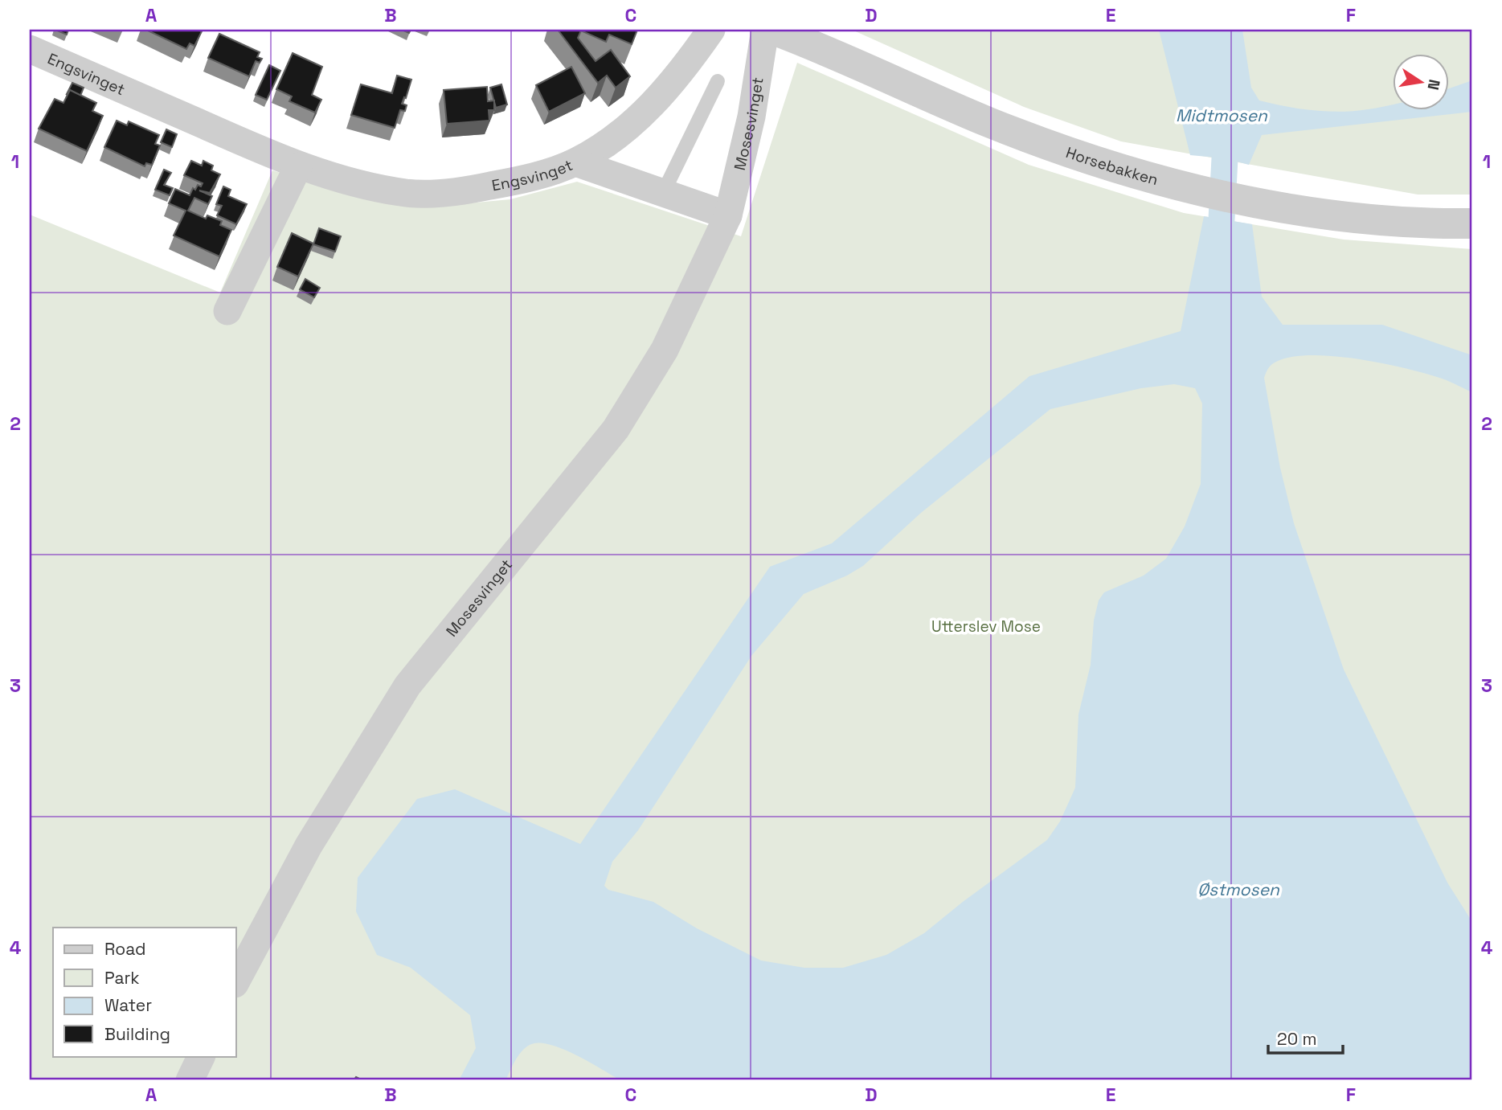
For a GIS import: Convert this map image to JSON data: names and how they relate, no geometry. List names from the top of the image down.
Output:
{
  "streets": {
    "street": ["Engsvinget", "Mosesvinget", "Horsebakken"]
  },
  "water": ["Midtmosen", "Østmosen"],
  "parks": ["Utterslev Mose"],
  "legend": [
    "Road",
    "Park",
    "Water",
    "Building"
  ],
  "scale_bar": "20 m",
  "north": "right",
  "grid": {
    "columns": [
      "A",
      "B",
      "C",
      "D",
      "E",
      "F"
    ],
    "rows": [
      "1",
      "2",
      "3",
      "4"
    ]
  }
}
